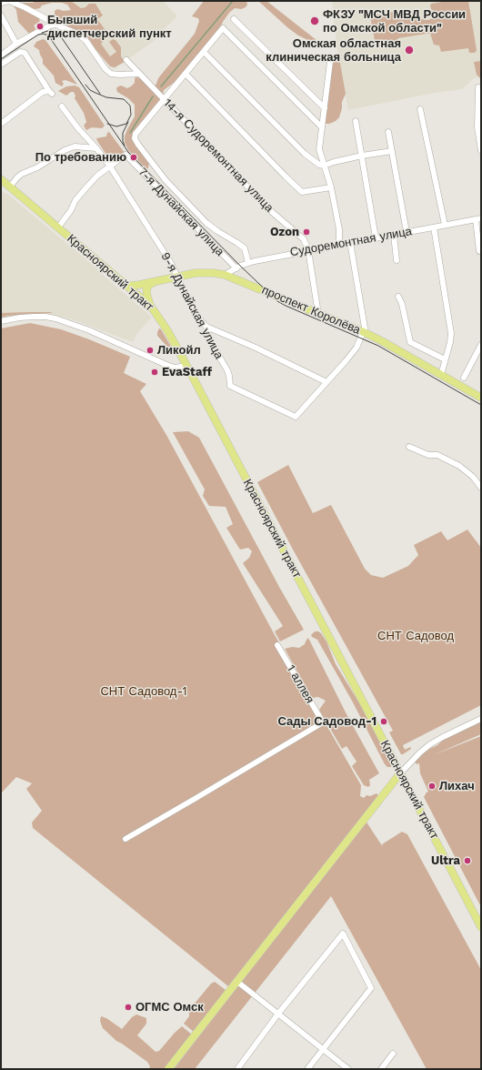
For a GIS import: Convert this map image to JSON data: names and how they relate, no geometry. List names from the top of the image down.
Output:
{
  "streets": {
    "main road": ["Красноярский тракт", "проспект Королёва"],
    "street": [
      "14-я Судоремонтная улица",
      "7-я Дунайская улица",
      "Судоремонтная улица",
      "9-я Дунайская улица",
      "1 аллея"
    ]
  },
  "crossings": [
    ["14-я Судоремонтная улица", "Судоремонтная улица"],
    ["7-я Дунайская улица", "Судоремонтная улица"],
    ["7-я Дунайская улица", "9-я Дунайская улица"],
    ["Судоремонтная улица", "проспект Королёва"],
    ["Красноярский тракт", "проспект Королёва"],
    ["9-я Дунайская улица", "проспект Королёва"]
  ],
  "parks": ["СНТ Садовод", "СНТ Садовод-1"],
  "places": [
    "ФКЗУ \"МСЧ МВД России по Омской области\"",
    "Бывший диспетчерский пункт",
    "Омская областная клиническая больница",
    "По требованию",
    "Ozon",
    "Ликойл",
    "EvaStaff",
    "Сады Садовод-1",
    "Лихач",
    "Ultra",
    "ОГМС Омск"
  ]
}
